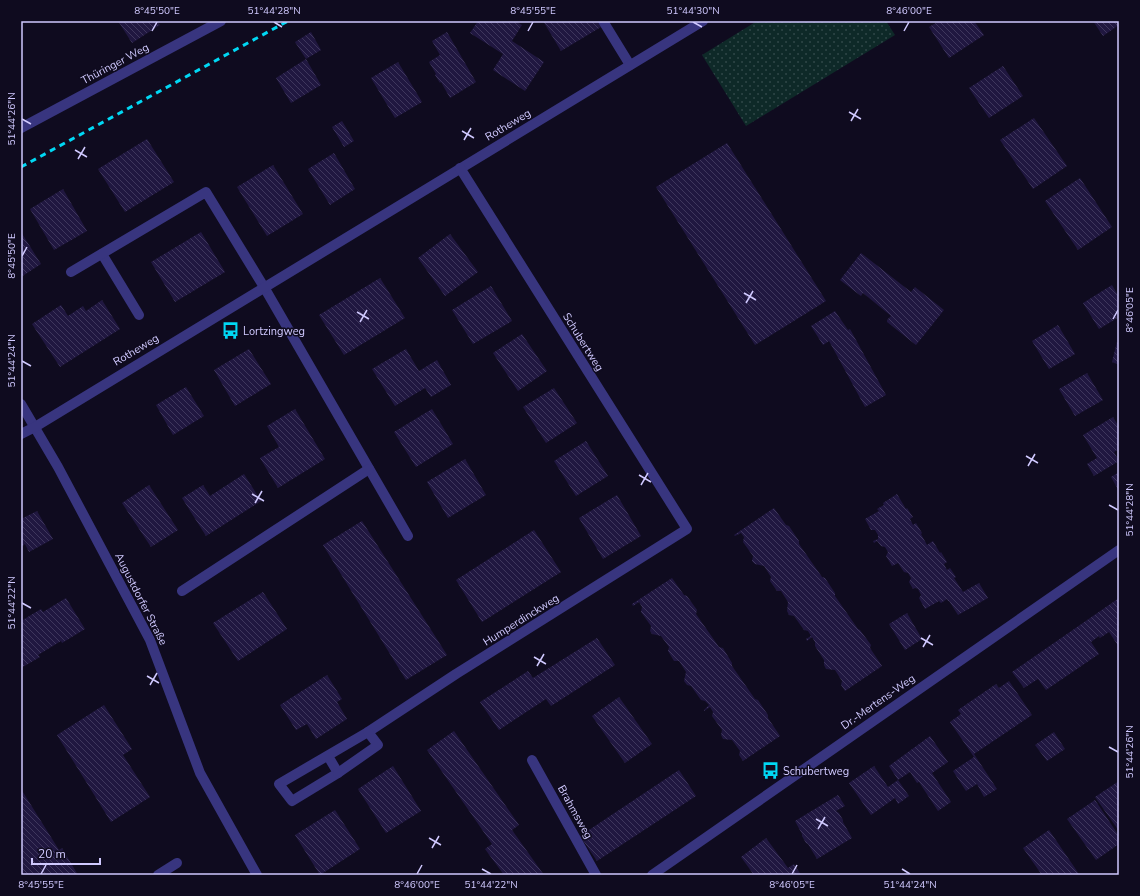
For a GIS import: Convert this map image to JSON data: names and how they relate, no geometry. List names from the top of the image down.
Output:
{
  "streets": {
    "street": [
      "Thüringer Weg",
      "Rotheweg",
      "Schubertweg",
      "Augustdorfer Straße",
      "Humperdinckweg",
      "Dr.-Mertens-Weg",
      "Brahmsweg"
    ]
  },
  "crossings": [
    ["Rotheweg", "Schubertweg"],
    ["Rotheweg", "Augustdorfer Straße"],
    ["Schubertweg", "Humperdinckweg"]
  ],
  "places": {
    "bus stop": ["Lortzingweg", "Schubertweg"]
  },
  "scale_bar": "20 m",
  "coordinates": [
    "8°45'50\"E",
    "51°44'28\"N",
    "8°45'55\"E",
    "51°44'30\"N",
    "8°46'00\"E",
    "51°44'26\"N",
    "8°46'05\"E",
    "51°44'24\"N",
    "51°44'22\"N"
  ]
}
